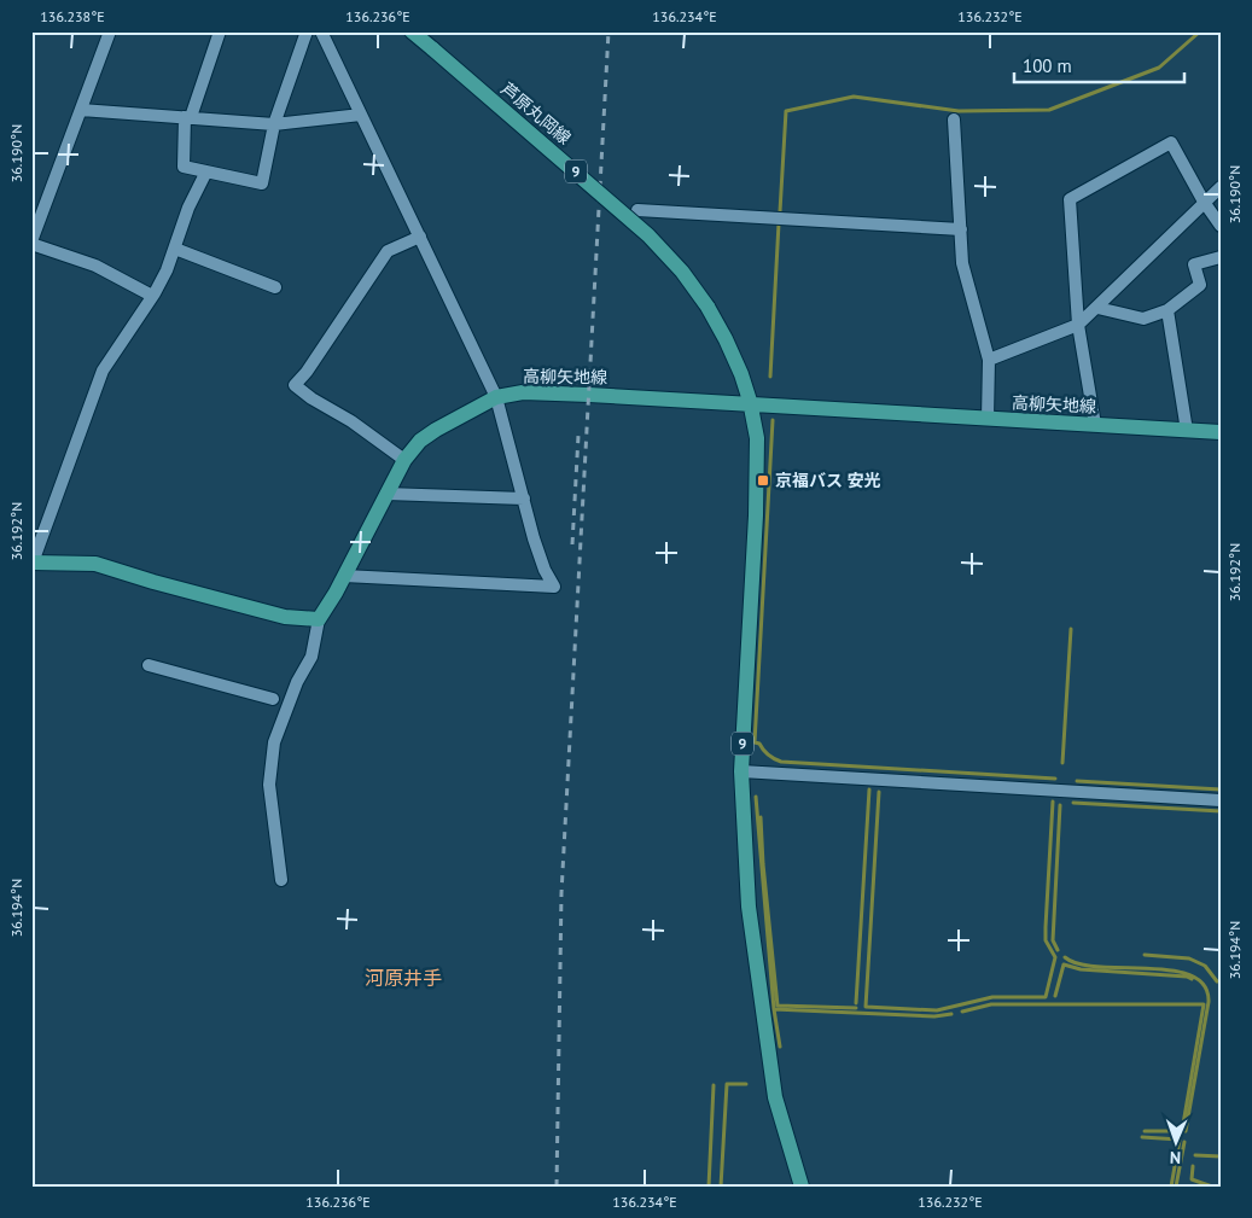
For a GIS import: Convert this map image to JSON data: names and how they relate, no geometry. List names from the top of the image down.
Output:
{
  "streets": {
    "main road": ["芦原丸岡線", "9", "高柳矢地線"]
  },
  "crossings": [
    ["芦原丸岡線", "9"],
    ["芦原丸岡線", "高柳矢地線"],
    ["9", "高柳矢地線"]
  ],
  "districts": ["河原井手"],
  "places": {
    "transit": ["京福バス 安光"]
  },
  "scale_bar": "100 m",
  "north": "bottom",
  "coordinates": [
    "136.238°E",
    "136.236°E",
    "136.234°E",
    "136.232°E",
    "36.190°N",
    "36.192°N",
    "36.194°N"
  ]
}
